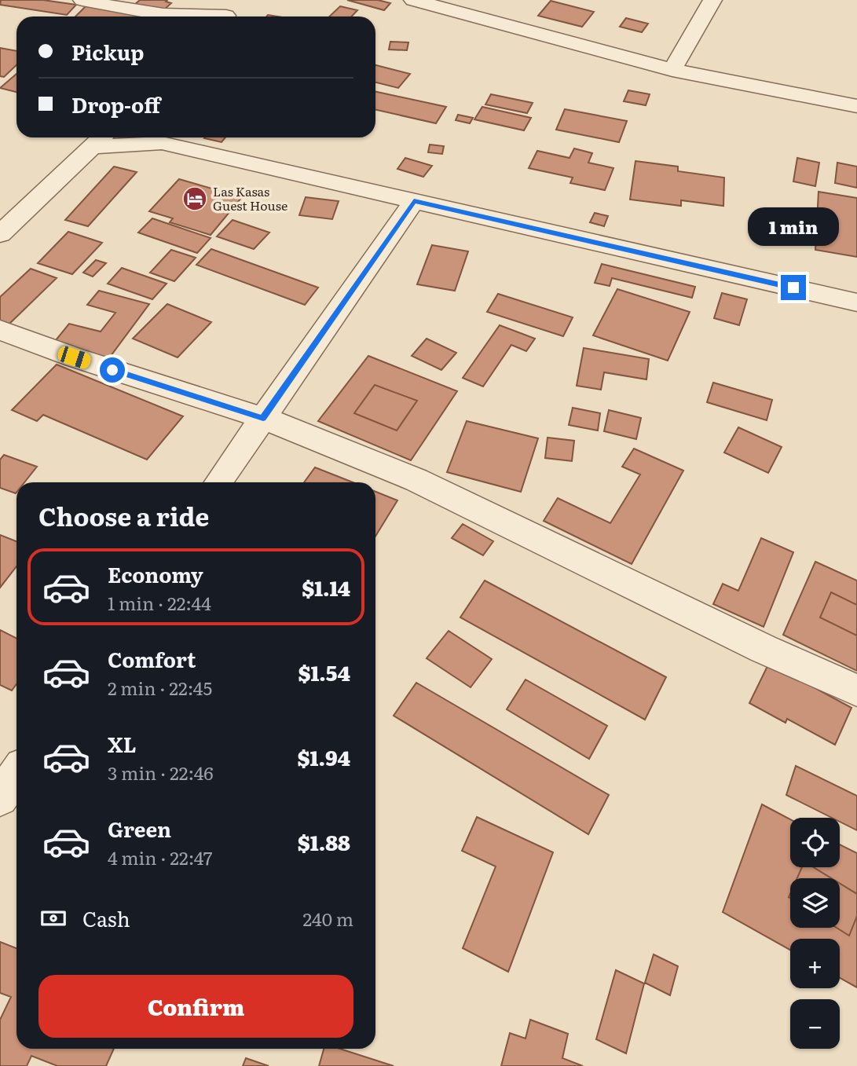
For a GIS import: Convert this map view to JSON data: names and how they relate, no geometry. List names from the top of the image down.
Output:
{
  "places": {
    "hotel": ["Las Kasas Guest House"]
  },
  "page": {
    "banner": ["Pickup", "Drop-off"],
    "bubble": "1 min",
    "heading": "Choose a ride",
    "list": [
      {
        "name": "Economy",
        "note": "1 min · 22:44",
        "value": "$1.14"
      },
      {
        "name": "Comfort",
        "note": "2 min · 22:45",
        "value": "$1.54"
      },
      {
        "name": "XL",
        "note": "3 min · 22:46",
        "value": "$1.94"
      },
      {
        "name": "Green",
        "note": "4 min · 22:47",
        "value": "$1.88"
      }
    ],
    "map_buttons": ["+", "−"],
    "pay": ["Cash", "240 m"],
    "buttons": "Confirm"
  }
}
